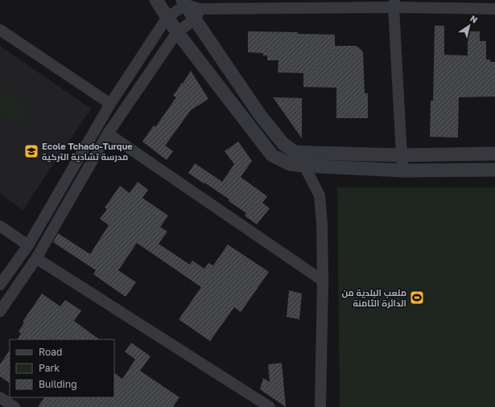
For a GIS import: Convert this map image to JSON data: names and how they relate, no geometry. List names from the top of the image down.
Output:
{
  "places": {
    "school or university": ["Ecole Tchado-Turque مدرسة تشادية التركية"],
    "sports": ["ملعب البلدية من الدائرة الثامنة"]
  },
  "legend": ["Road", "Park", "Building"],
  "north": "top right"
}
